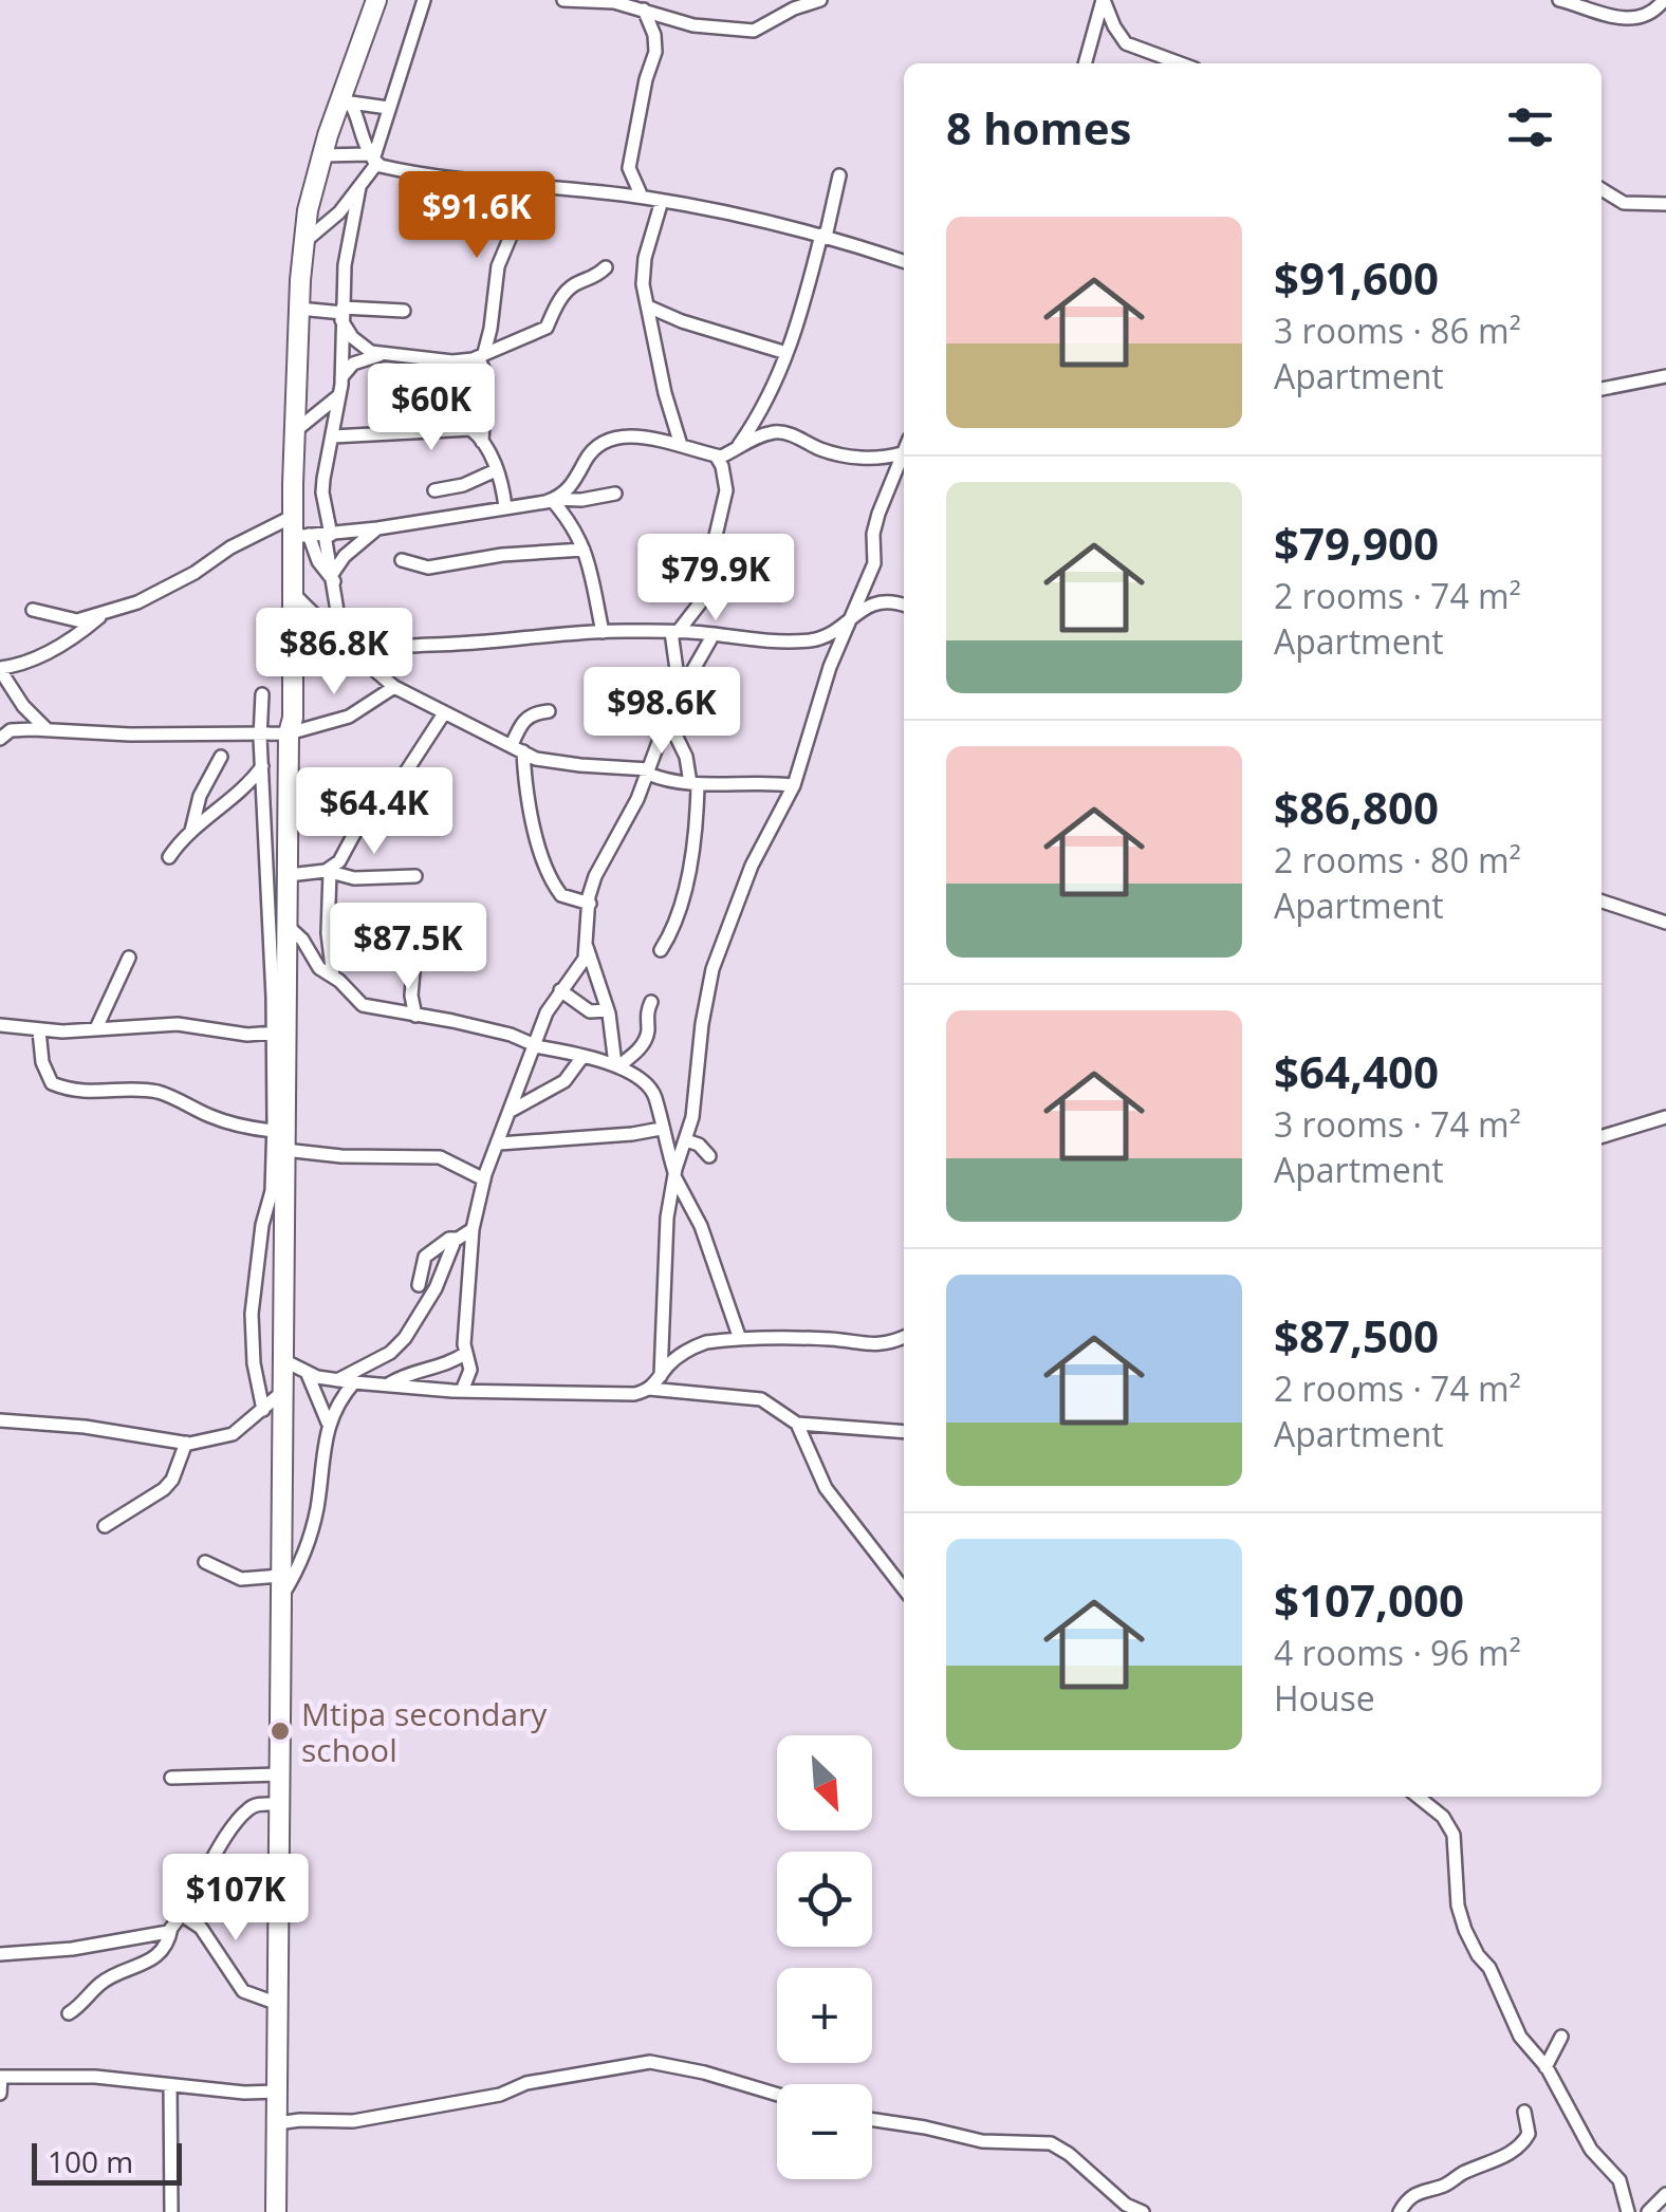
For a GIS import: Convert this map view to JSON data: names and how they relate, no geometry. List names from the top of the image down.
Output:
{
  "places": ["Mtipa secondary school"],
  "scale_bar": "100 m",
  "north": "bottom right",
  "page": {
    "heading": "8 homes",
    "price": [
      "$91.6K",
      "$60K",
      "$79.9K",
      "$86.8K",
      "$98.6K",
      "$64.4K",
      "$87.5K",
      "$107K"
    ],
    "list": [
      {
        "name": "$91,600",
        "note": "3 rooms · 86 m² · Apartment"
      },
      {
        "name": "$79,900",
        "note": "2 rooms · 74 m² · Apartment"
      },
      {
        "name": "$86,800",
        "note": "2 rooms · 80 m² · Apartment"
      },
      {
        "name": "$64,400",
        "note": "3 rooms · 74 m² · Apartment"
      },
      {
        "name": "$87,500",
        "note": "2 rooms · 74 m² · Apartment"
      },
      {
        "name": "$107,000",
        "note": "4 rooms · 96 m² · House"
      }
    ],
    "map_buttons": ["+", "−"],
    "scale": "100 m"
  }
}
